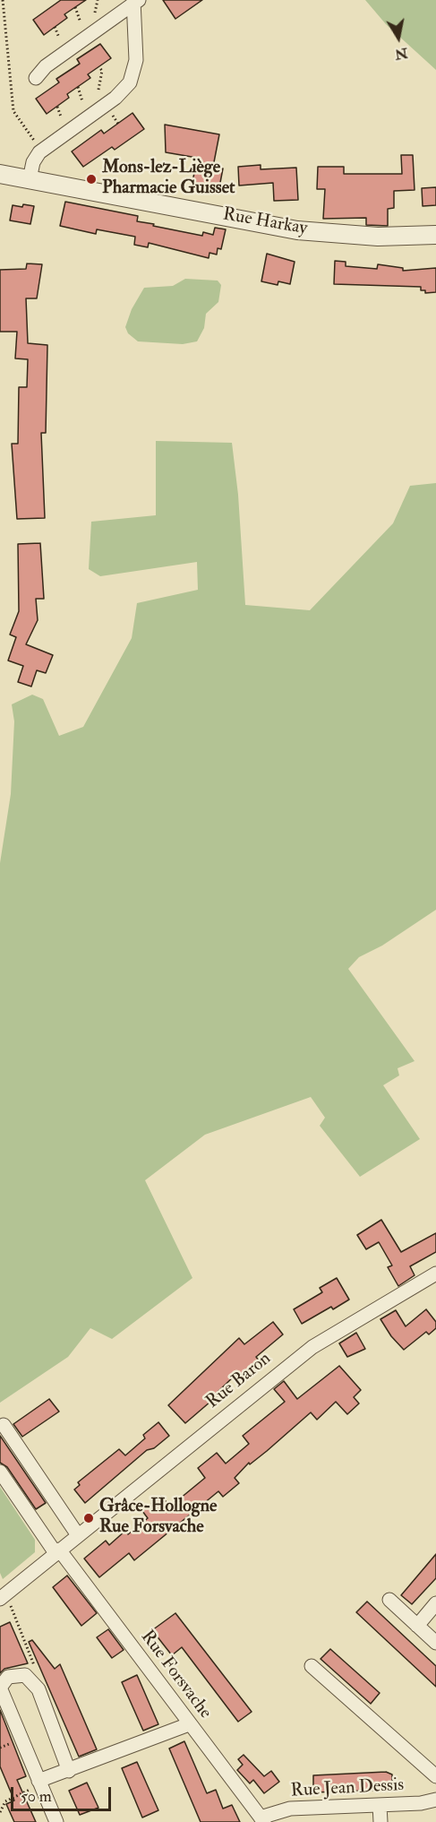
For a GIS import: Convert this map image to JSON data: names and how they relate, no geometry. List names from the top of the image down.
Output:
{
  "streets": {
    "street": [
      "Rue Harkay",
      "Rue Baron",
      "Rue Forsvache",
      "Rue Jean Dessis"
    ]
  },
  "crossings": [
    ["Rue Baron", "Rue Forsvache"],
    ["Rue Forsvache", "Rue Jean Dessis"]
  ],
  "places": ["Mons-lez-Liège Pharmacie Guisset", "Grâce-Hollogne Rue Forsvache"],
  "scale_bar": "50 m",
  "north": "bottom"
}
